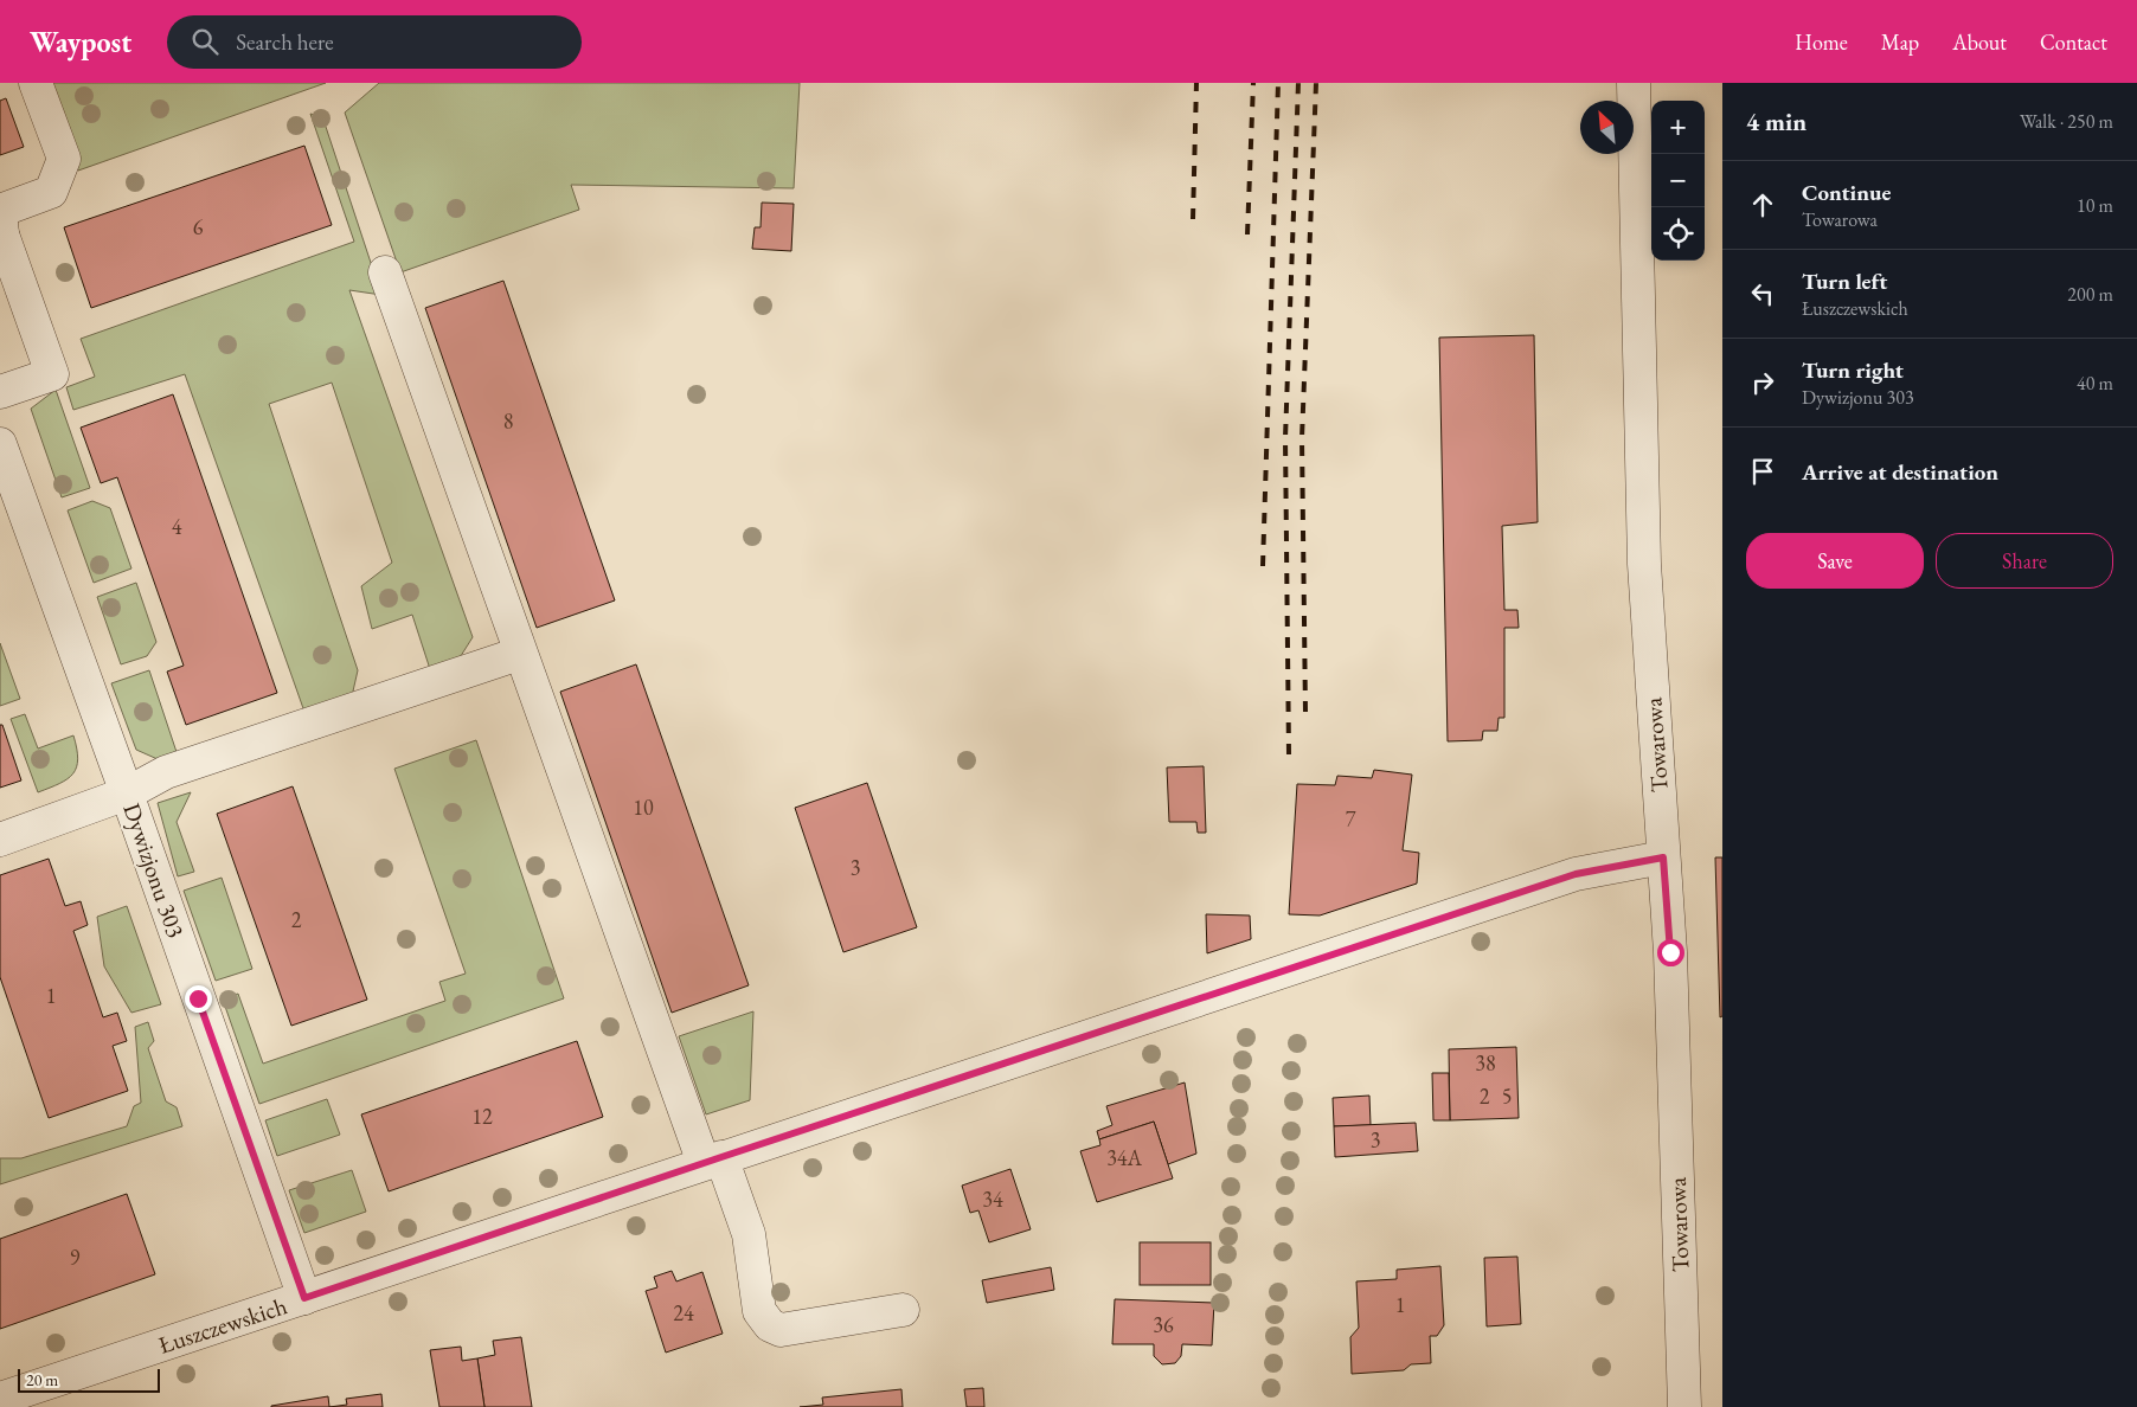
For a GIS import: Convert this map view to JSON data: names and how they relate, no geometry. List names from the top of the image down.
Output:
{
  "streets": {
    "street": ["Towarowa", "Dywizjonu 303", "Łuszczewskich"]
  },
  "crossings": [
    ["Towarowa", "Łuszczewskich"],
    ["Dywizjonu 303", "Łuszczewskich"]
  ],
  "house_numbers": [
    "6",
    "8",
    "4",
    "10",
    "7",
    "3",
    "2",
    "1",
    "38",
    "2",
    "5",
    "12",
    "3",
    "34A",
    "34",
    "9",
    "1",
    "24",
    "36"
  ],
  "scale_bar": "20 m",
  "north": "top left",
  "page": {
    "header": "Waypost",
    "search": "Search here",
    "nav": [
      "Home",
      "Map",
      "About",
      "Contact"
    ],
    "heading": ["4 min", "Walk · 250 m"],
    "map_buttons": ["+", "−"],
    "list": [
      ["Continue", "Towarowa", "10 m"],
      ["Turn left", "Łuszczewskich", "200 m"],
      ["Turn right", "Dywizjonu 303", "40 m"],
      "Arrive at destination"
    ],
    "buttons": ["Save", "Share"],
    "scale": "20 m"
  }
}
